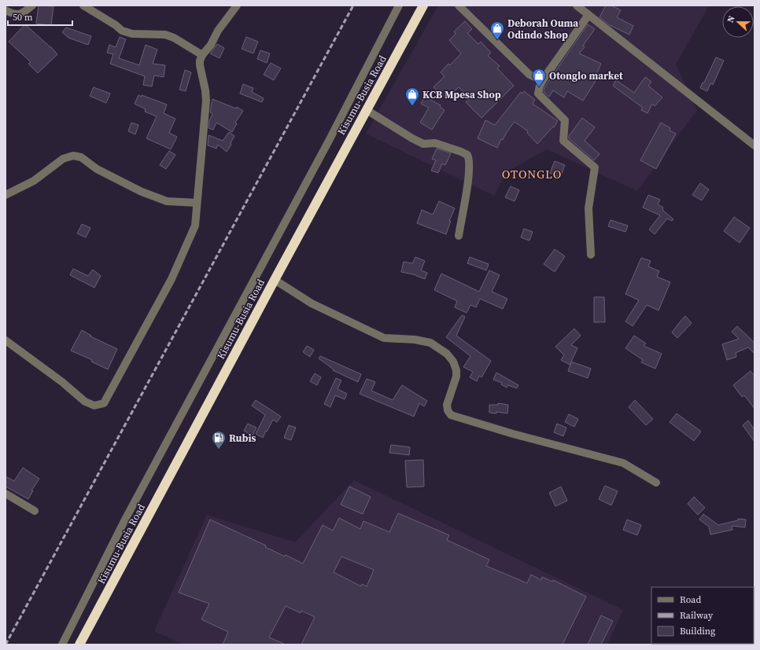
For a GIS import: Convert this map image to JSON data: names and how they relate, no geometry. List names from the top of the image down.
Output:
{
  "streets": {
    "highway": ["Kisumu-Busia Road"]
  },
  "districts": ["OTONGLO"],
  "places": {
    "shop": ["Deborah Ouma Odindo Shop", "Otonglo market", "KCB Mpesa Shop"],
    "fuel station": ["Rubis"]
  },
  "legend": ["Road", "Railway", "Building"],
  "scale_bar": "50 m",
  "north": "left"
}
